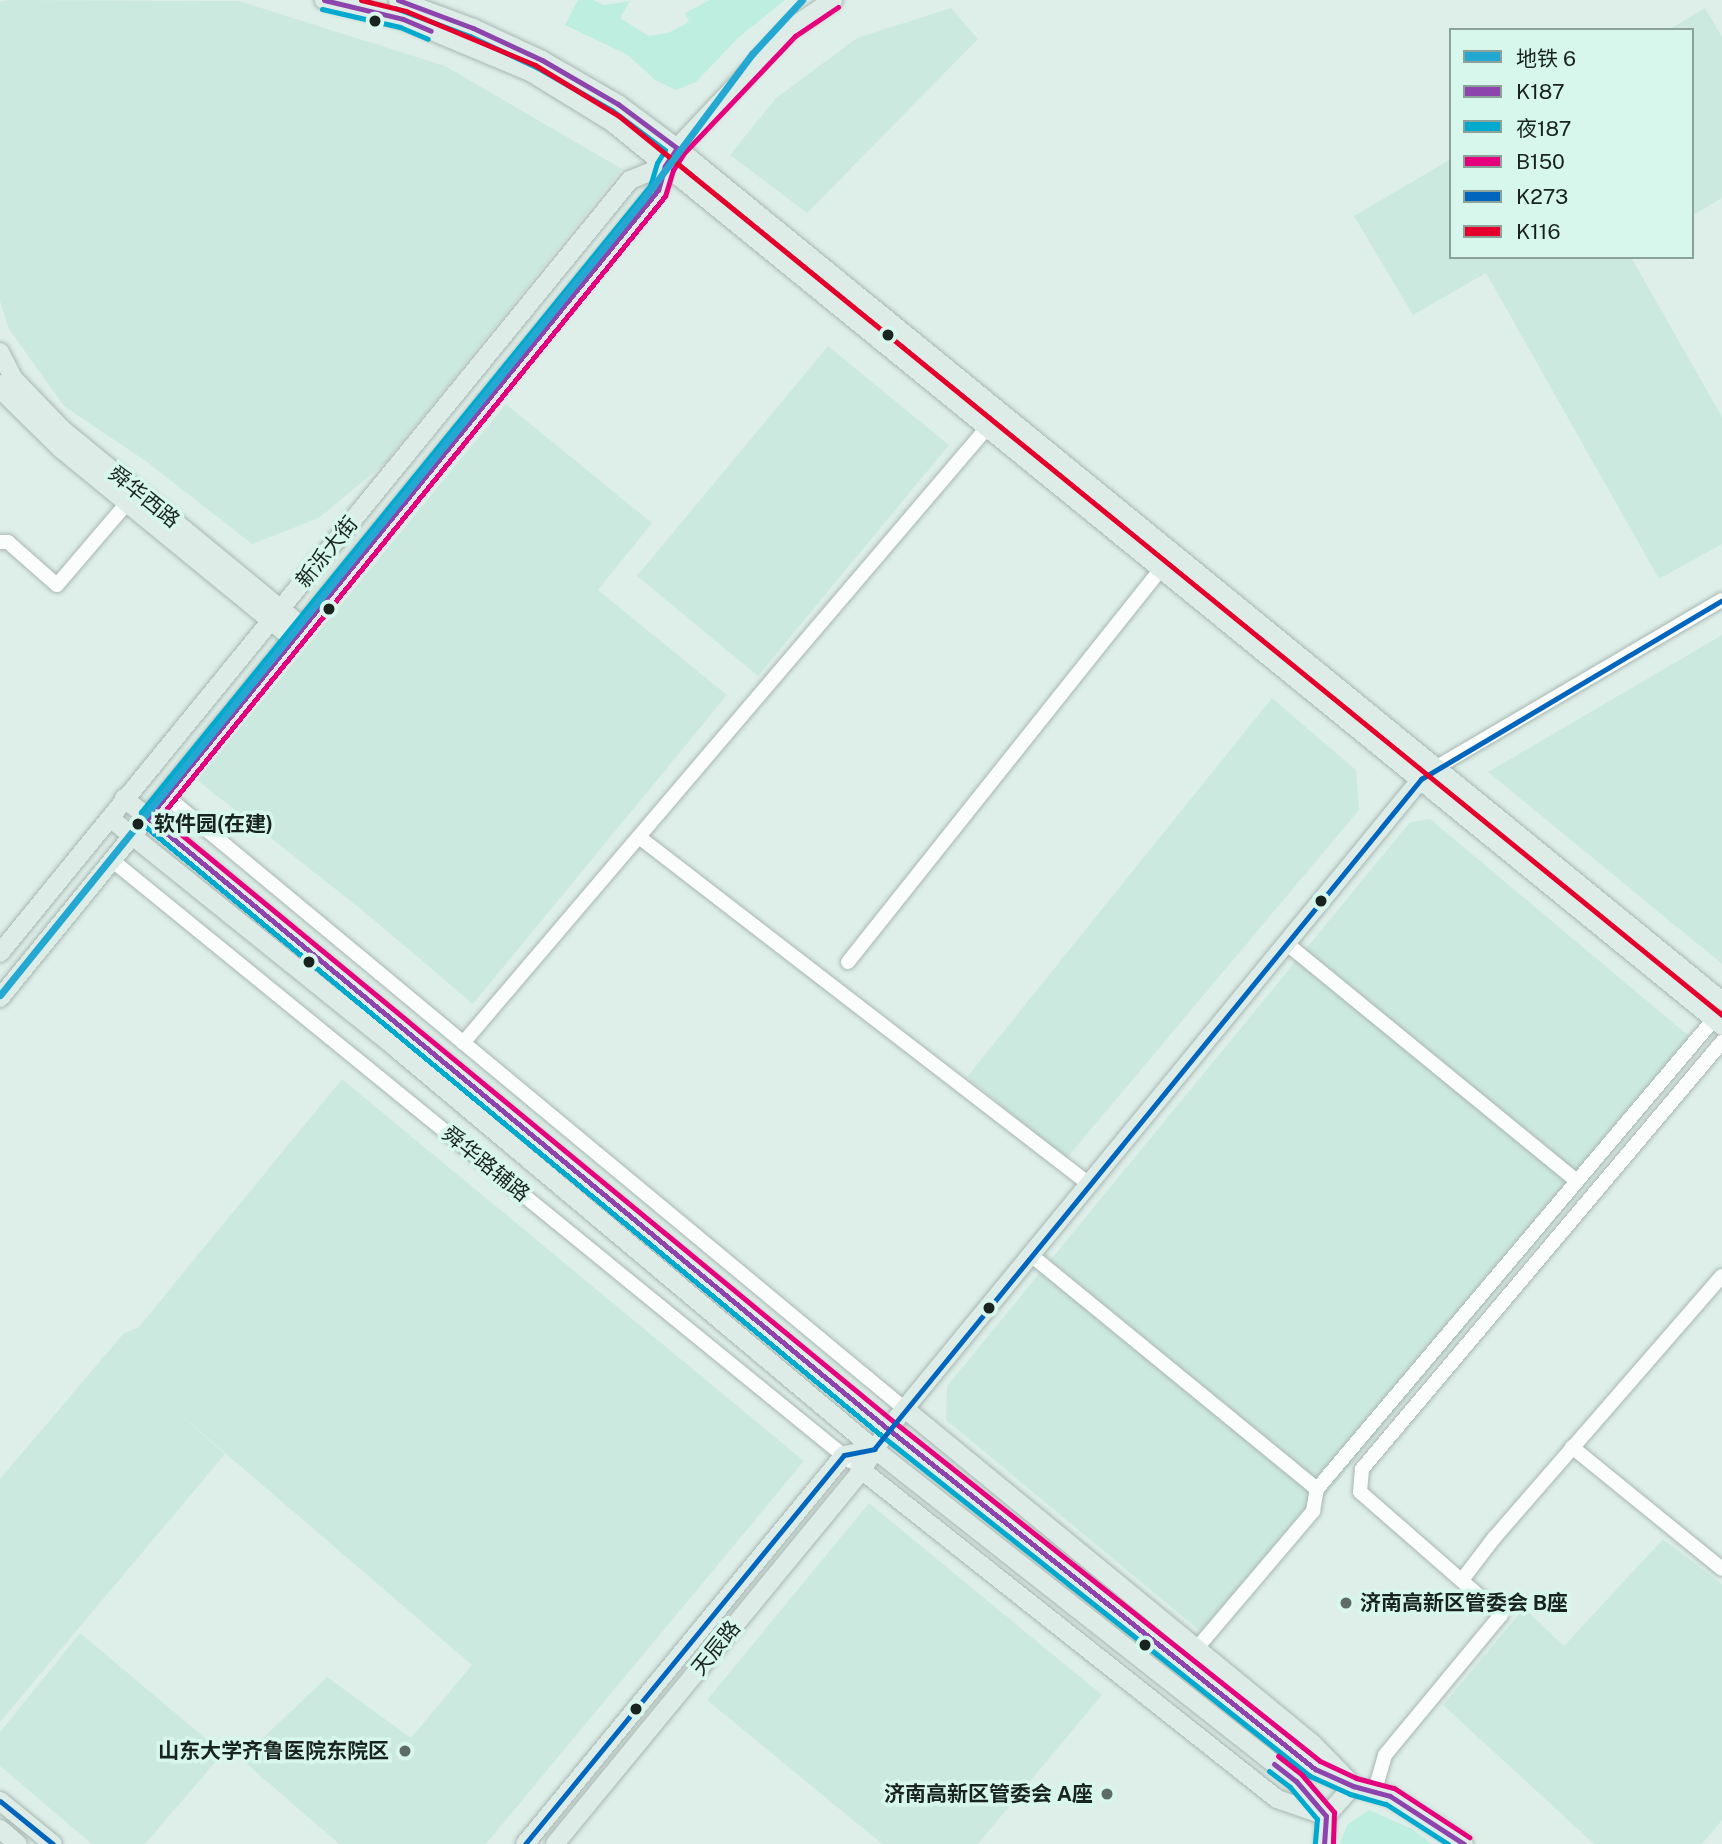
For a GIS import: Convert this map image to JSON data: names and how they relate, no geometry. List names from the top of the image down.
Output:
{
  "streets": {
    "main road": ["舜华西路", "新泺大街", "天辰路"],
    "street": ["舜华路辅路"]
  },
  "crossings": [
    ["舜华西路", "新泺大街"],
    ["新泺大街", "舜华路辅路"],
    ["舜华路辅路", "天辰路"]
  ],
  "places": [
    "软件园(在建)",
    "济南高新区管委会 B座",
    "山东大学齐鲁医院东院区",
    "济南高新区管委会 A座"
  ],
  "lines": [
    "metro line 6",
    "transit line K187",
    "transit line K116",
    "transit line B150",
    "transit line 夜187",
    "transit line K273"
  ],
  "legend": [
    "地铁 6",
    "K187",
    "夜187",
    "B150",
    "K273",
    "K116"
  ]
}
